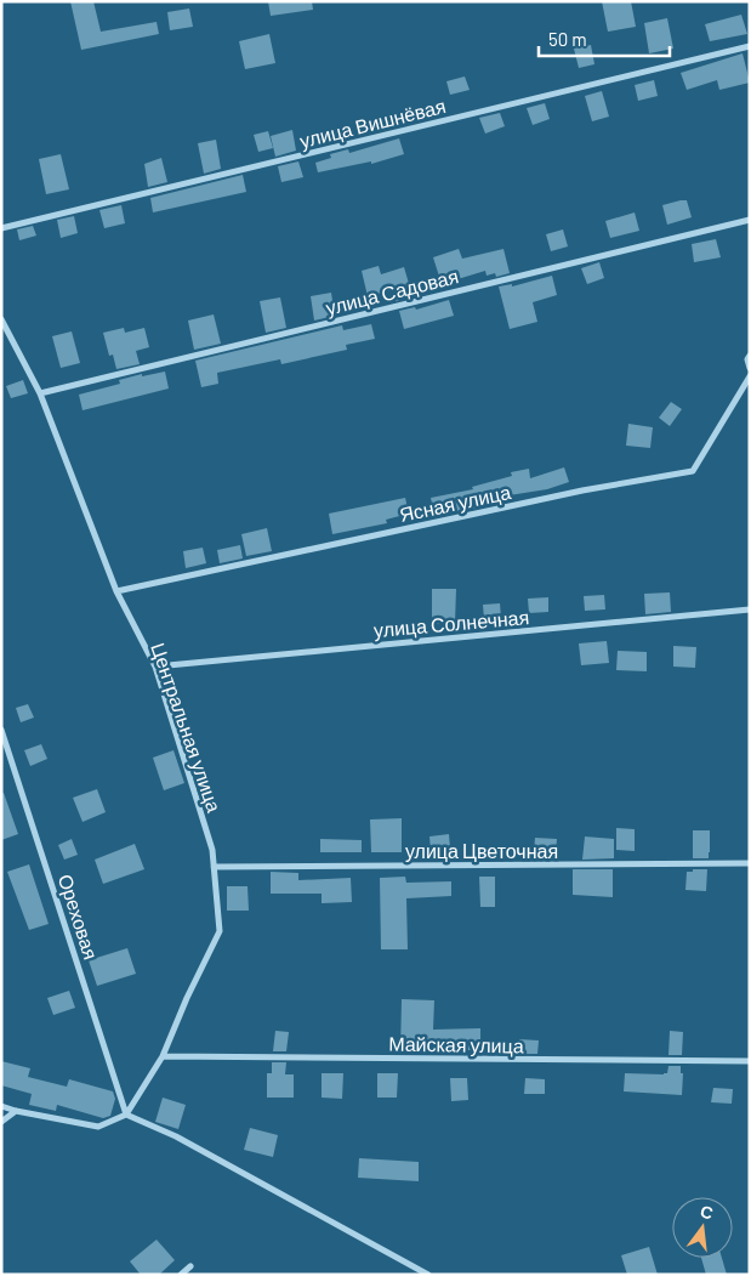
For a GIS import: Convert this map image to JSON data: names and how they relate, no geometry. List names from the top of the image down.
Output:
{
  "streets": {
    "street": [
      "улица Вишнёвая",
      "улица Садовая",
      "Ясная улица",
      "улица Солнечная",
      "Центральная улица",
      "улица Цветочная",
      "Ореховая",
      "Майская улица"
    ]
  },
  "crossings": [
    ["улица Садовая", "Центральная улица"],
    ["Ясная улица", "Центральная улица"],
    ["улица Солнечная", "Центральная улица"],
    ["Центральная улица", "улица Цветочная"],
    ["Центральная улица", "Ореховая"],
    ["Центральная улица", "Майская улица"]
  ],
  "scale_bar": "50 m",
  "north": "top"
}
